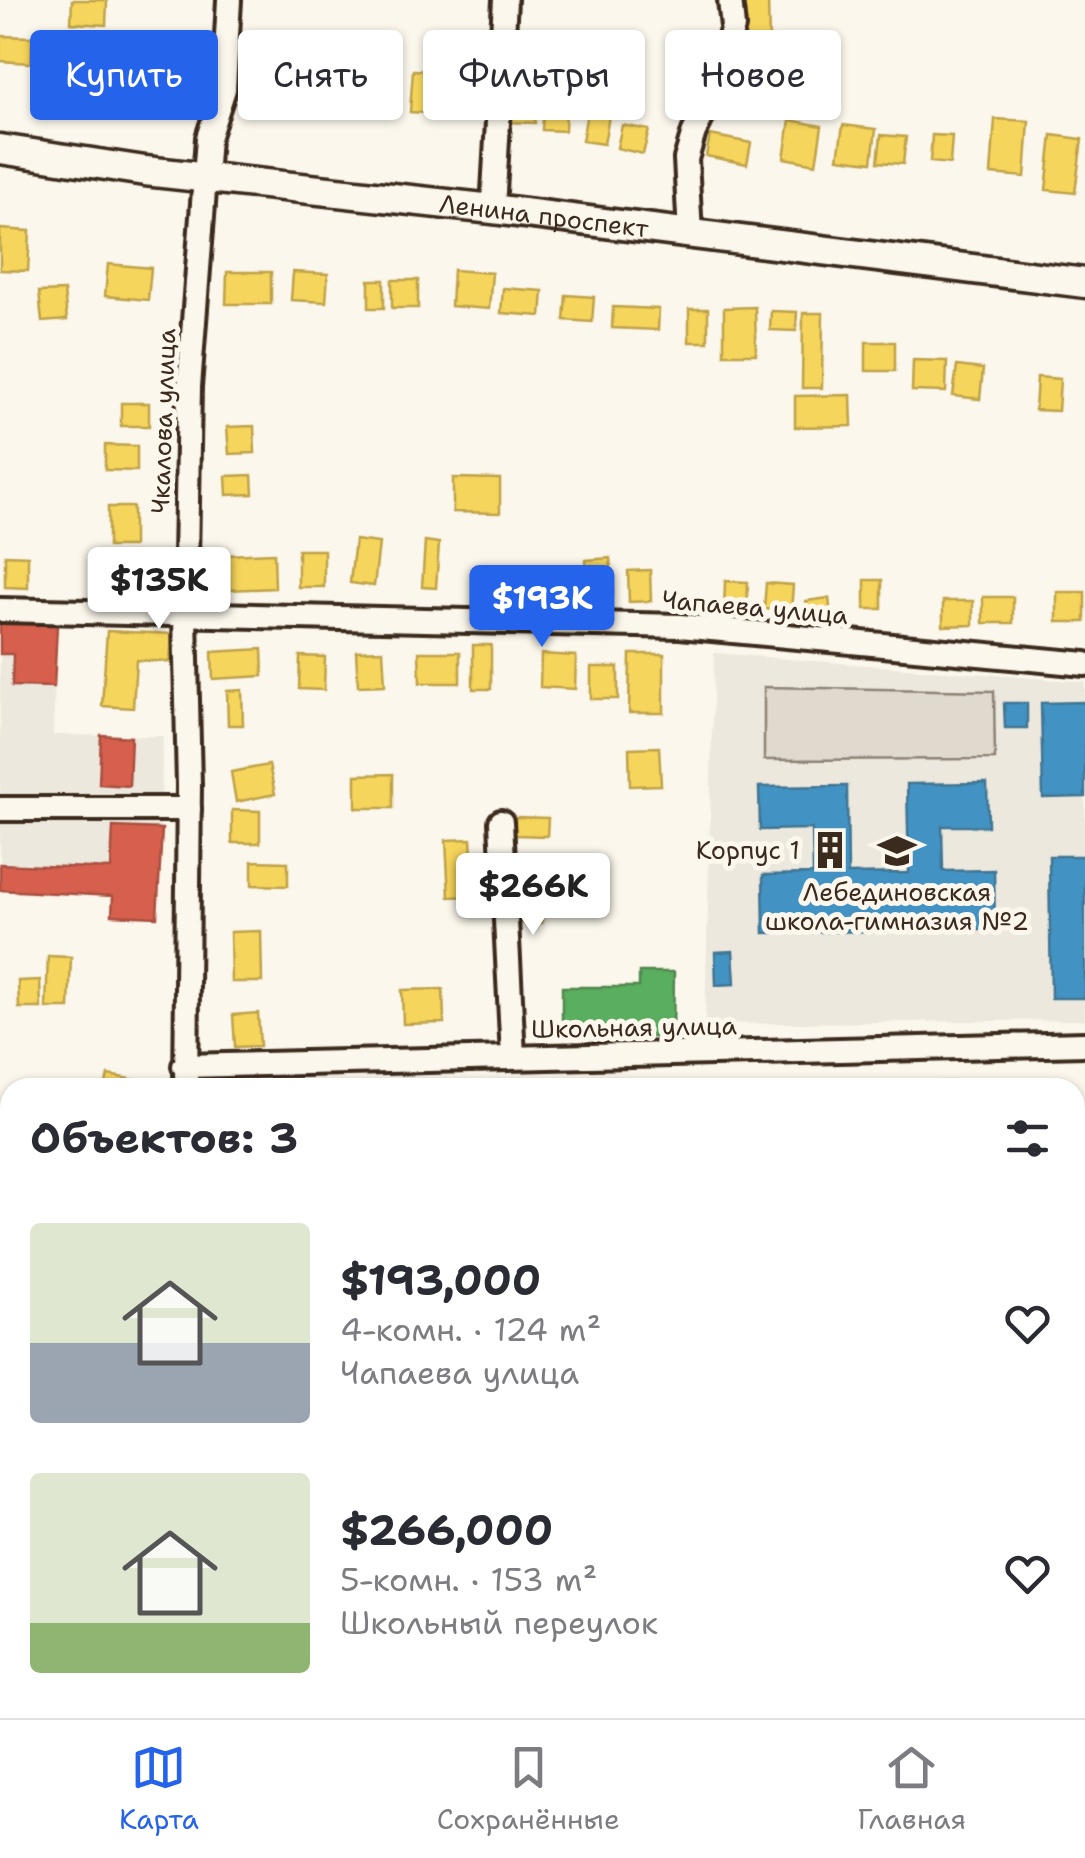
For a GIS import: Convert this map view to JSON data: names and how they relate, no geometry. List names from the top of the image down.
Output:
{
  "streets": {
    "main road": ["Ленина проспект"],
    "street": ["Чкалова улица", "Чапаева улица", "Школьная улица"]
  },
  "crossings": [
    ["Ленина проспект", "Чкалова улица"],
    ["Чкалова улица", "Чапаева улица"],
    ["Чкалова улица", "Школьная улица"]
  ],
  "places": {
    "building": ["Корпус 1"],
    "school or university": ["Лебединовская школа-гимназия №2"]
  },
  "page": {
    "chip": [
      "Купить",
      "Снять",
      "Фильтры",
      "Новое"
    ],
    "price": ["$135K", "$193K", "$266K"],
    "heading": "Объектов: 3",
    "list": [
      {
        "name": "$193,000",
        "note": "4-комн. · 124 m² · Чапаева улица"
      },
      {
        "name": "$266,000",
        "note": "5-комн. · 153 m² · Школьный переулок"
      }
    ],
    "tabs": ["Карта", "Сохранённые", "Главная"]
  }
}
